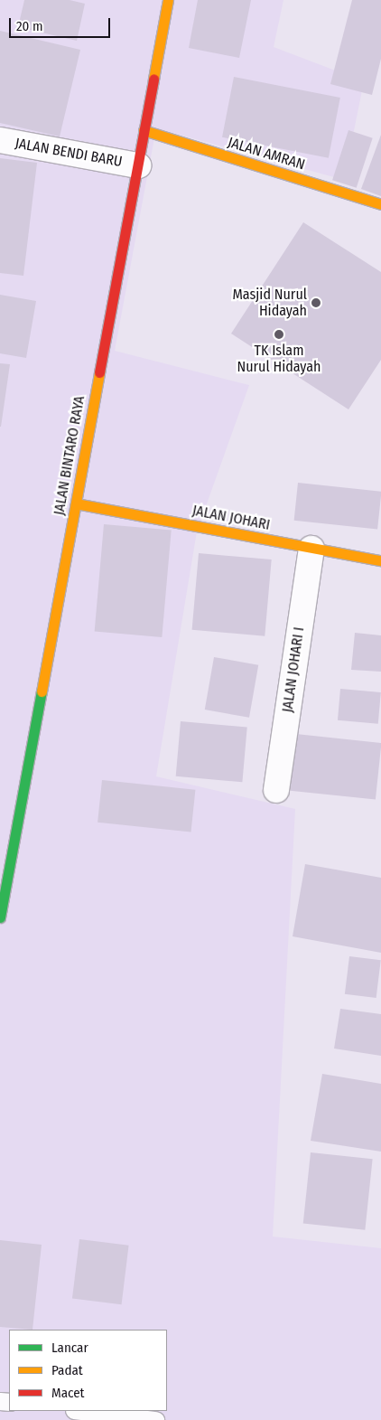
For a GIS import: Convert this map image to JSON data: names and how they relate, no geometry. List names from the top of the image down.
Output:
{
  "streets": {
    "main road": ["JALAN AMRAN", "JALAN BINTARO RAYA", "JALAN JOHARI"],
    "street": ["JALAN BENDI BARU", "JALAN JOHARI I"]
  },
  "crossings": [
    ["JALAN BENDI BARU", "JALAN BINTARO RAYA"],
    ["JALAN AMRAN", "JALAN BINTARO RAYA"],
    ["JALAN BINTARO RAYA", "JALAN JOHARI"],
    ["JALAN JOHARI", "JALAN JOHARI I"]
  ],
  "places": ["Masjid Nurul Hidayah", "TK Islam Nurul Hidayah"],
  "legend": ["Lancar", "Padat", "Macet"],
  "scale_bar": "20 m"
}
